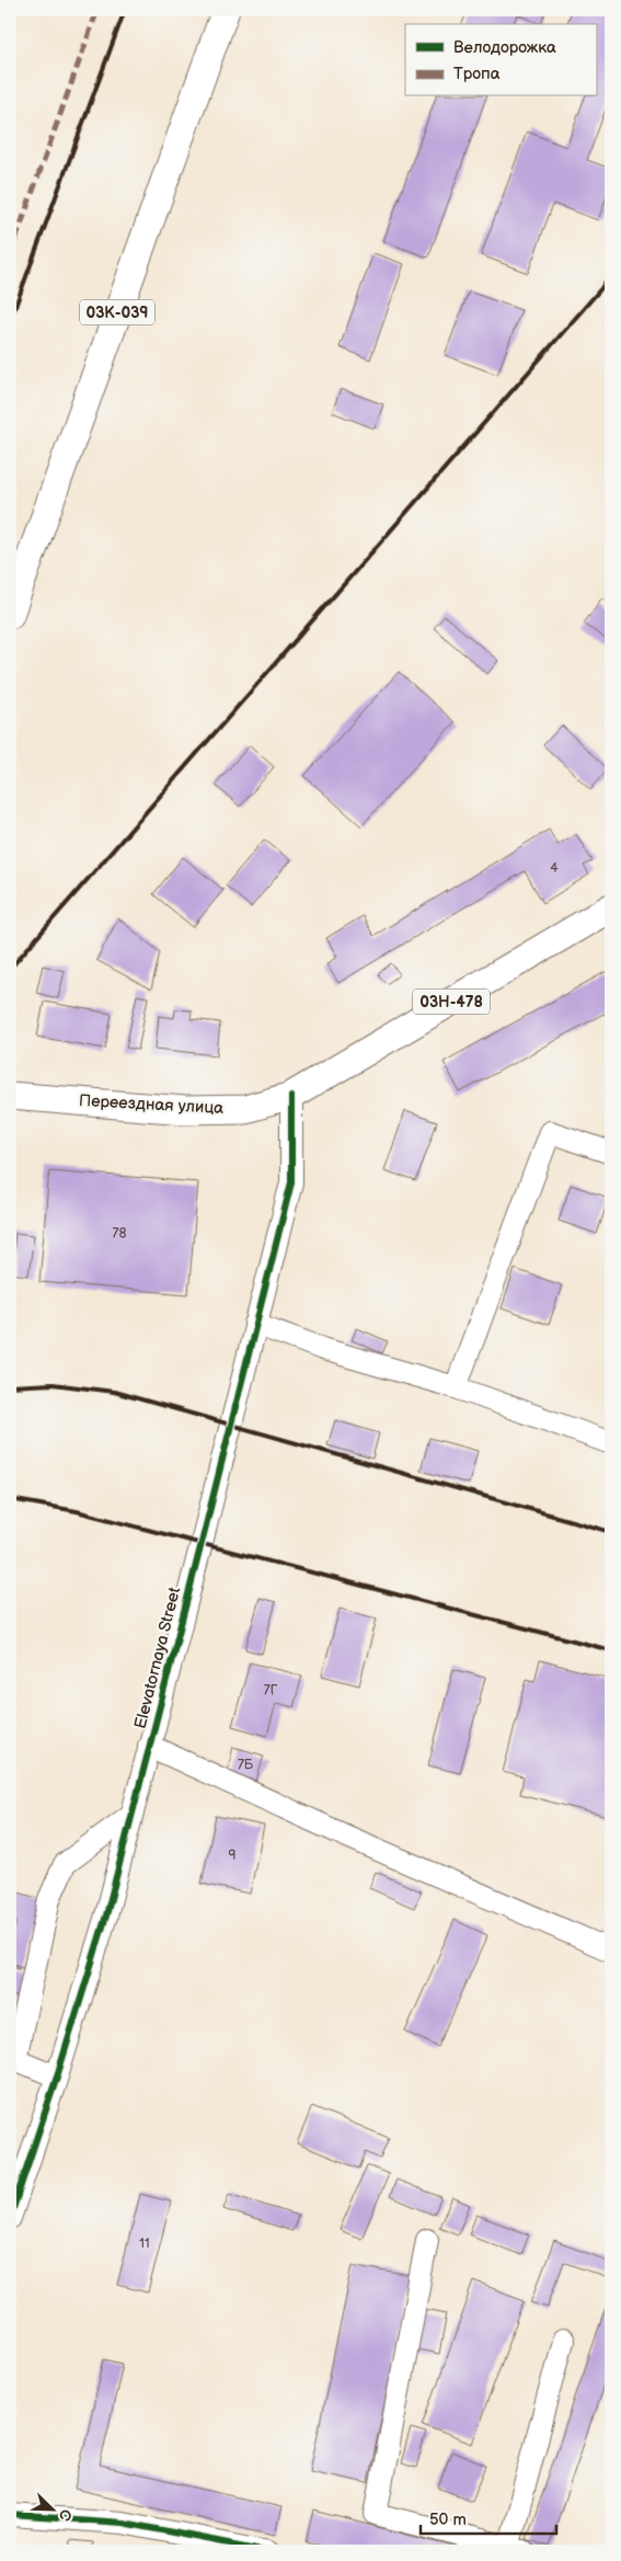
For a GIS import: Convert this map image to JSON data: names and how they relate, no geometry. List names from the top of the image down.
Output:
{
  "streets": {
    "main road": ["03К-039", "03Н-478", "Переездная улица"],
    "street": ["Elevatornaya Street"]
  },
  "crossings": [
    ["03Н-478", "Переездная улица"],
    ["03Н-478", "Elevatornaya Street"],
    ["Переездная улица", "Elevatornaya Street"]
  ],
  "house_numbers": [
    "4",
    "78",
    "7Г",
    "7Б",
    "9",
    "11"
  ],
  "legend": ["Велодорожка", "Тропа"],
  "scale_bar": "50 m",
  "north": "bottom right"
}
